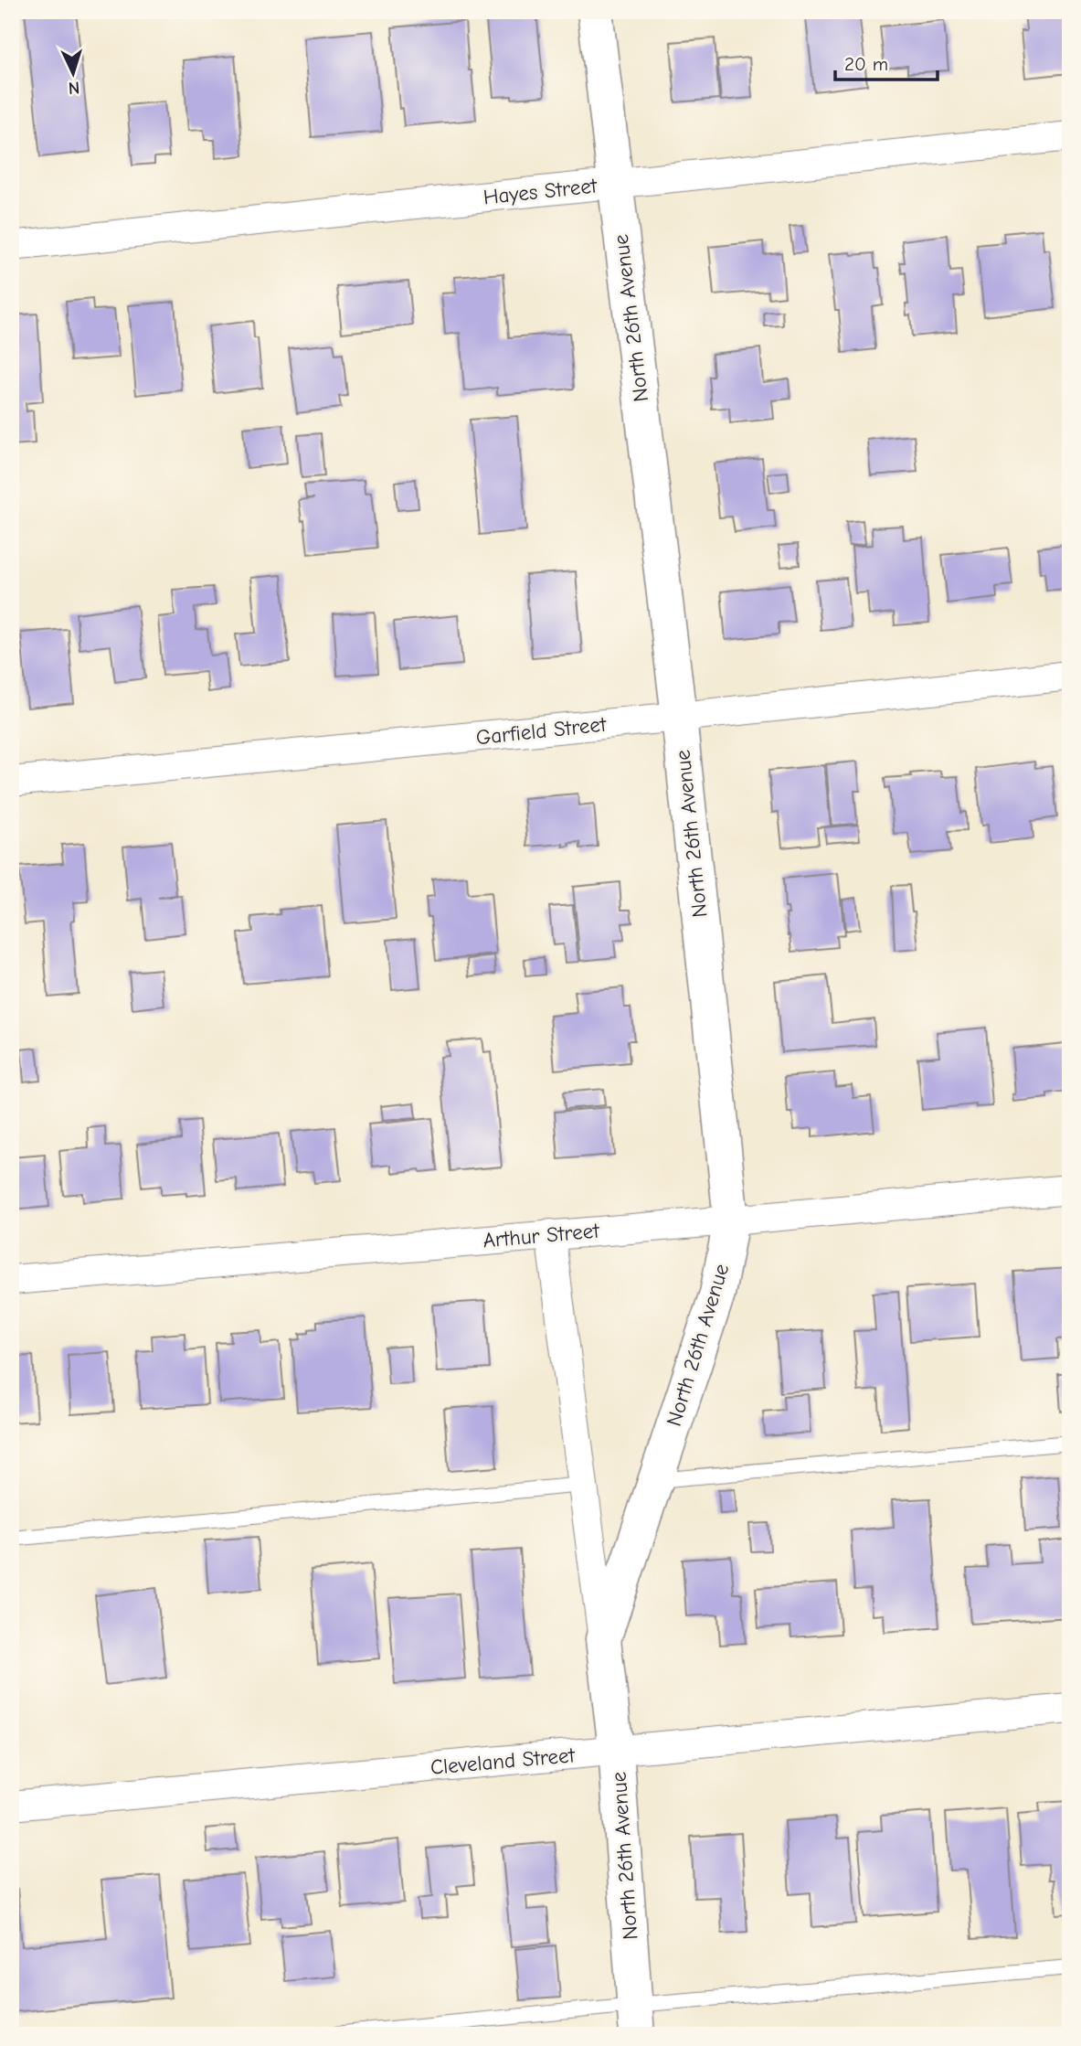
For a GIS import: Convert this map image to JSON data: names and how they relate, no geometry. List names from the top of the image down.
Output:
{
  "streets": {
    "street": [
      "Hayes Street",
      "North 26th Avenue",
      "Garfield Street",
      "Arthur Street",
      "Cleveland Street"
    ]
  },
  "crossings": [
    ["Hayes Street", "North 26th Avenue"],
    ["North 26th Avenue", "Garfield Street"],
    ["North 26th Avenue", "Arthur Street"],
    ["North 26th Avenue", "Cleveland Street"]
  ],
  "scale_bar": "20 m",
  "north": "bottom"
}
